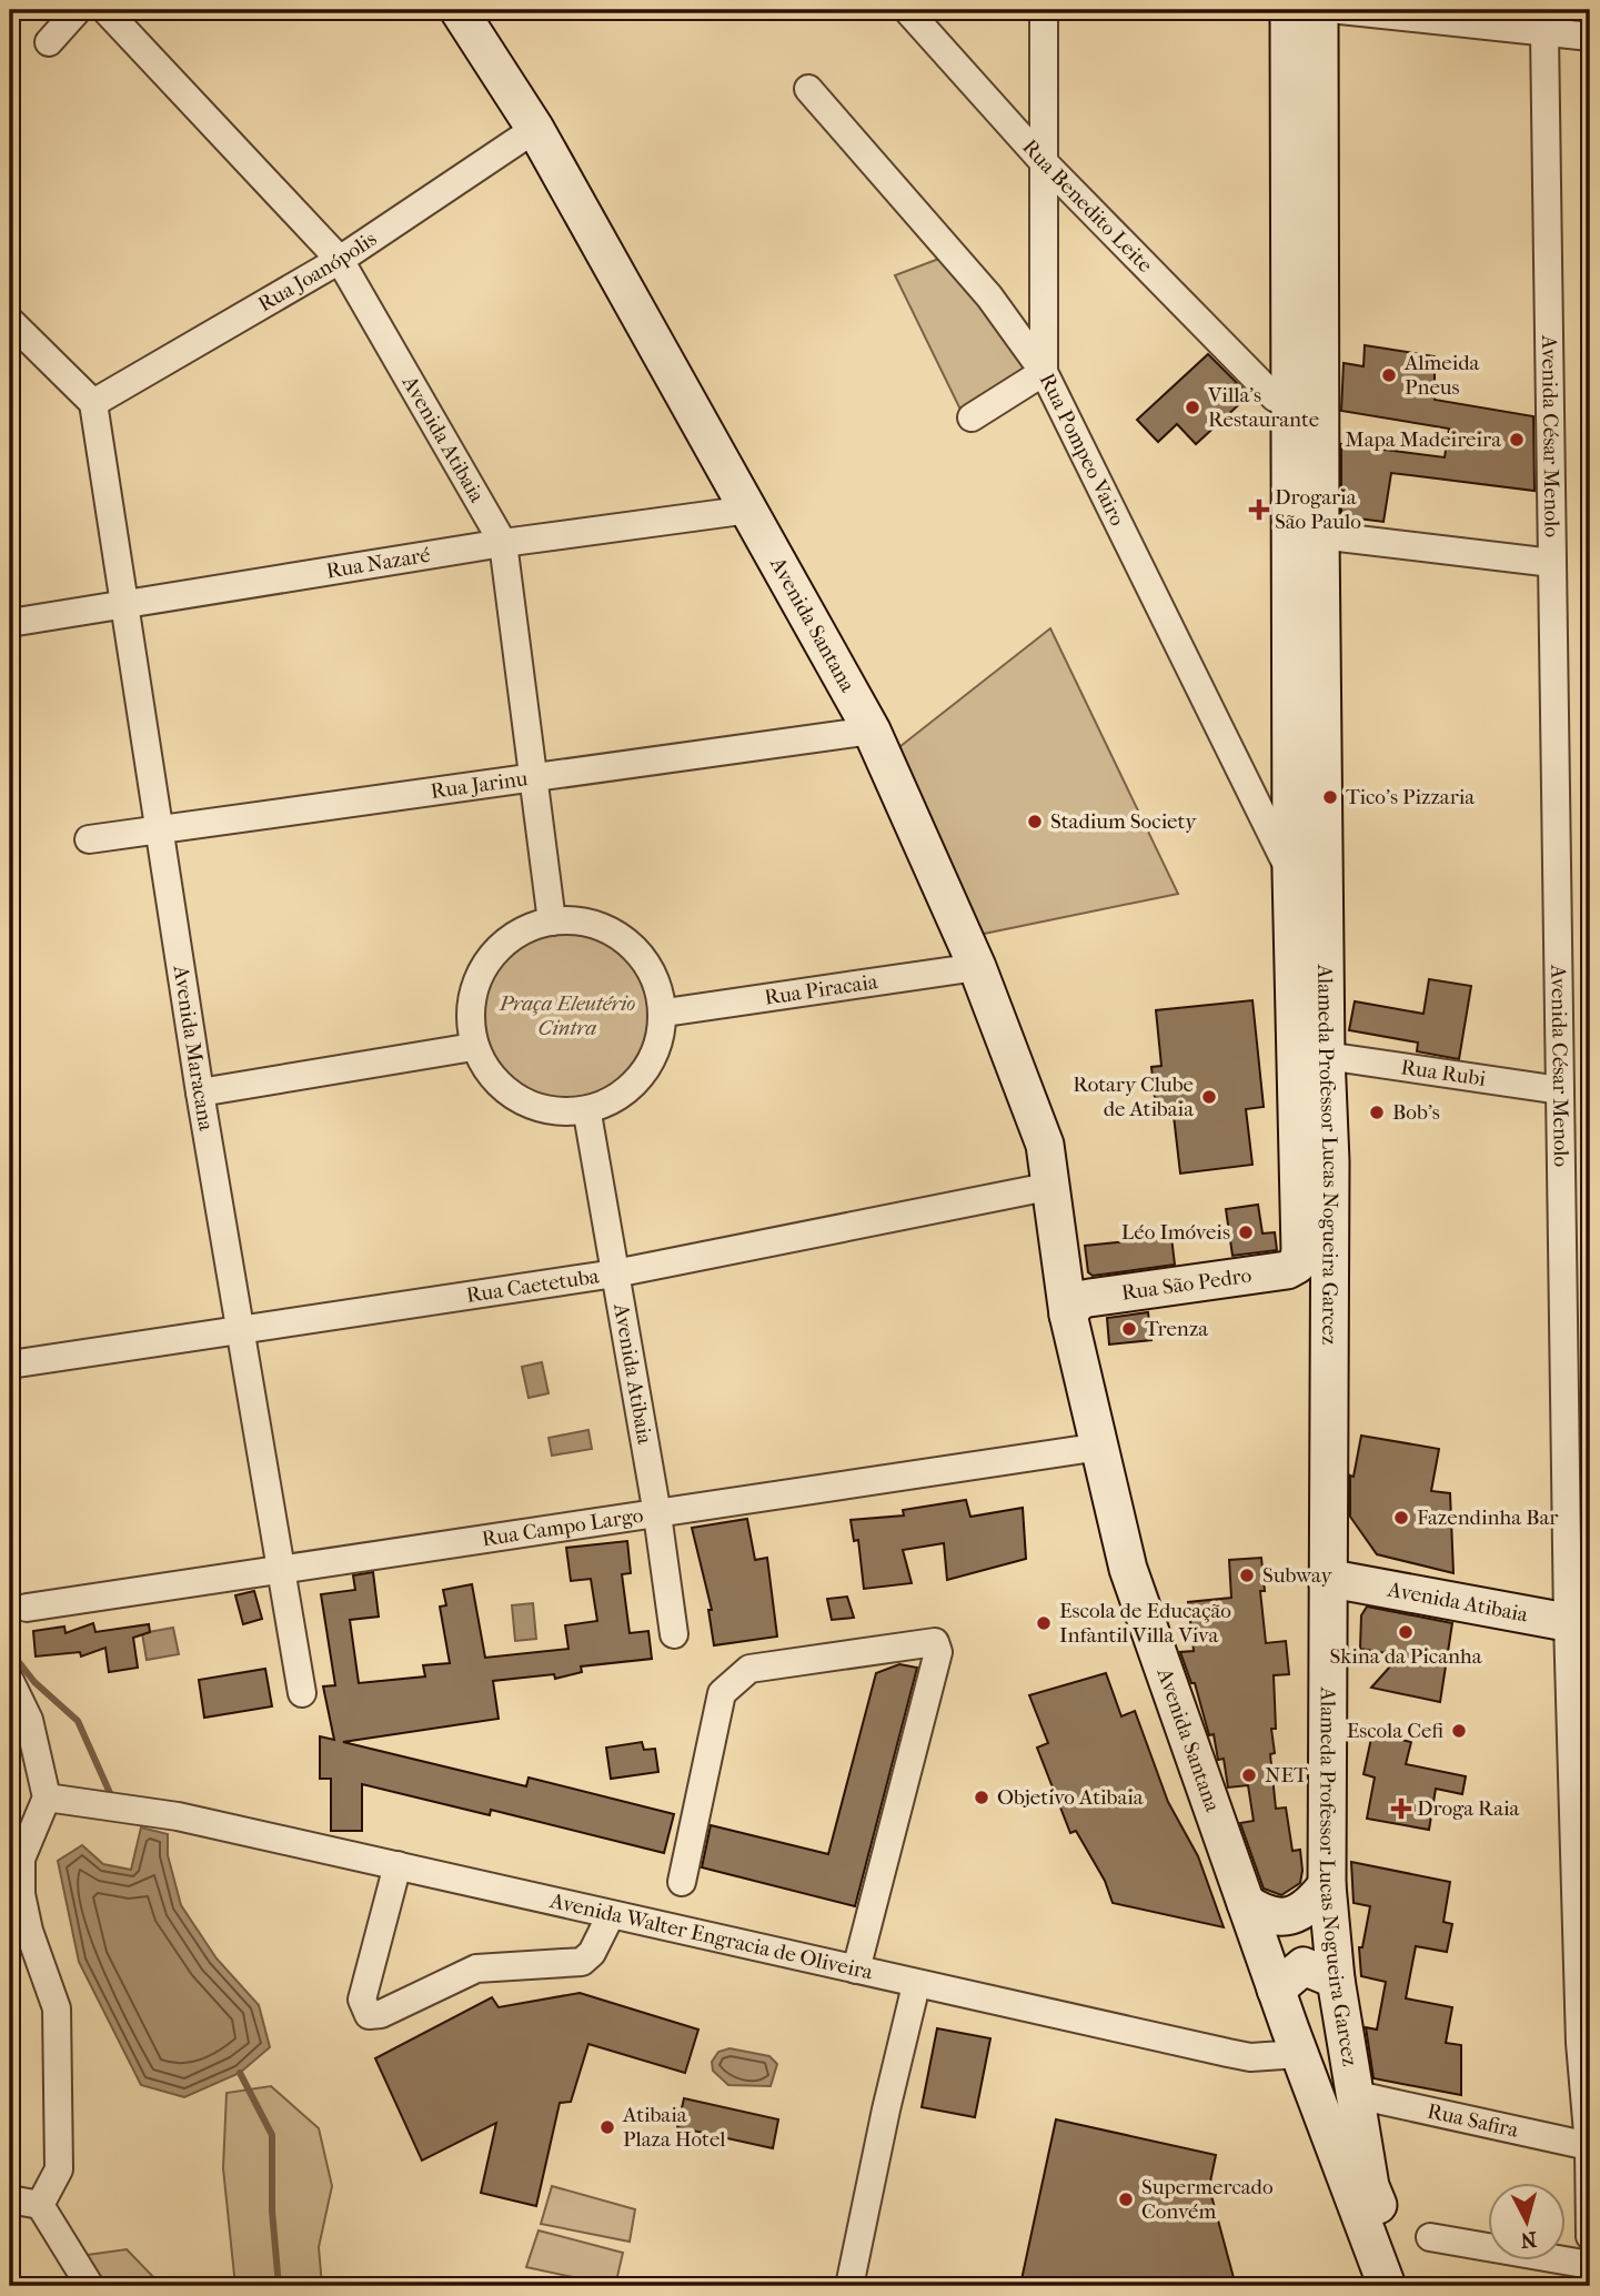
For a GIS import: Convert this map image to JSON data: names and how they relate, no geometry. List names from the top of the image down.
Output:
{
  "streets": {
    "main road": [
      "Avenida Atibaia",
      "Avenida Santana",
      "Alameda Professor Lucas Nogueira Garcez",
      "Rua São Pedro"
    ],
    "street": [
      "Rua Benedito Leite",
      "Rua Joanópolis",
      "Avenida César Menolo",
      "Rua Pompeo Vairo",
      "Rua Nazaré",
      "Rua Jarinu",
      "Rua Piracaia",
      "Avenida Maracana",
      "Rua Rubi",
      "Rua Caetetuba",
      "Rua Campo Largo",
      "Avenida Walter Engracia de Oliveira",
      "Rua Safira"
    ]
  },
  "crossings": [
    ["Rua Benedito Leite", "Rua Pompeo Vairo"],
    ["Rua Benedito Leite", "Alameda Professor Lucas Nogueira Garcez"],
    ["Rua Joanópolis", "Avenida Atibaia"],
    ["Rua Joanópolis", "Avenida Santana"],
    ["Rua Joanópolis", "Avenida Maracana"],
    ["Avenida César Menolo", "Avenida Atibaia"],
    ["Avenida César Menolo", "Rua Rubi"],
    ["Avenida César Menolo", "Rua Safira"],
    ["Avenida Atibaia", "Rua Nazaré"],
    ["Avenida Atibaia", "Rua Jarinu"],
    ["Avenida Atibaia", "Rua Piracaia"],
    ["Avenida Atibaia", "Alameda Professor Lucas Nogueira Garcez"],
    ["Avenida Atibaia", "Rua Caetetuba"],
    ["Avenida Atibaia", "Rua Campo Largo"],
    ["Rua Pompeo Vairo", "Alameda Professor Lucas Nogueira Garcez"],
    ["Rua Nazaré", "Avenida Santana"],
    ["Rua Nazaré", "Avenida Maracana"],
    ["Avenida Santana", "Rua Jarinu"],
    ["Avenida Santana", "Rua Piracaia"],
    ["Avenida Santana", "Rua São Pedro"],
    ["Avenida Santana", "Rua Caetetuba"],
    ["Avenida Santana", "Rua Campo Largo"],
    ["Avenida Santana", "Avenida Walter Engracia de Oliveira"],
    ["Rua Jarinu", "Avenida Maracana"],
    ["Avenida Maracana", "Rua Caetetuba"],
    ["Avenida Maracana", "Rua Campo Largo"],
    ["Rua Rubi", "Alameda Professor Lucas Nogueira Garcez"],
    ["Alameda Professor Lucas Nogueira Garcez", "Rua São Pedro"],
    ["Alameda Professor Lucas Nogueira Garcez", "Rua Safira"]
  ],
  "parks": ["Praça Eleutério Cintra"],
  "places": {
    "other": [
      "Almeida Pneus",
      "Villa's Restaurante",
      "Mapa Madeireira",
      "Tico's Pizzaria",
      "Stadium Society",
      "Rotary Clube de Atibaia",
      "Bob's",
      "Léo Imóveis",
      "Trenza",
      "Fazendinha Bar",
      "Subway",
      "Escola de Educação Infantil Villa Viva",
      "Skina da Picanha",
      "Escola Cefi",
      "NET",
      "Objetivo Atibaia",
      "Atibaia Plaza Hotel",
      "Supermercado Convém"
    ],
    "health": ["Drogaria São Paulo", "Droga Raia"]
  },
  "north": "bottom"
}
